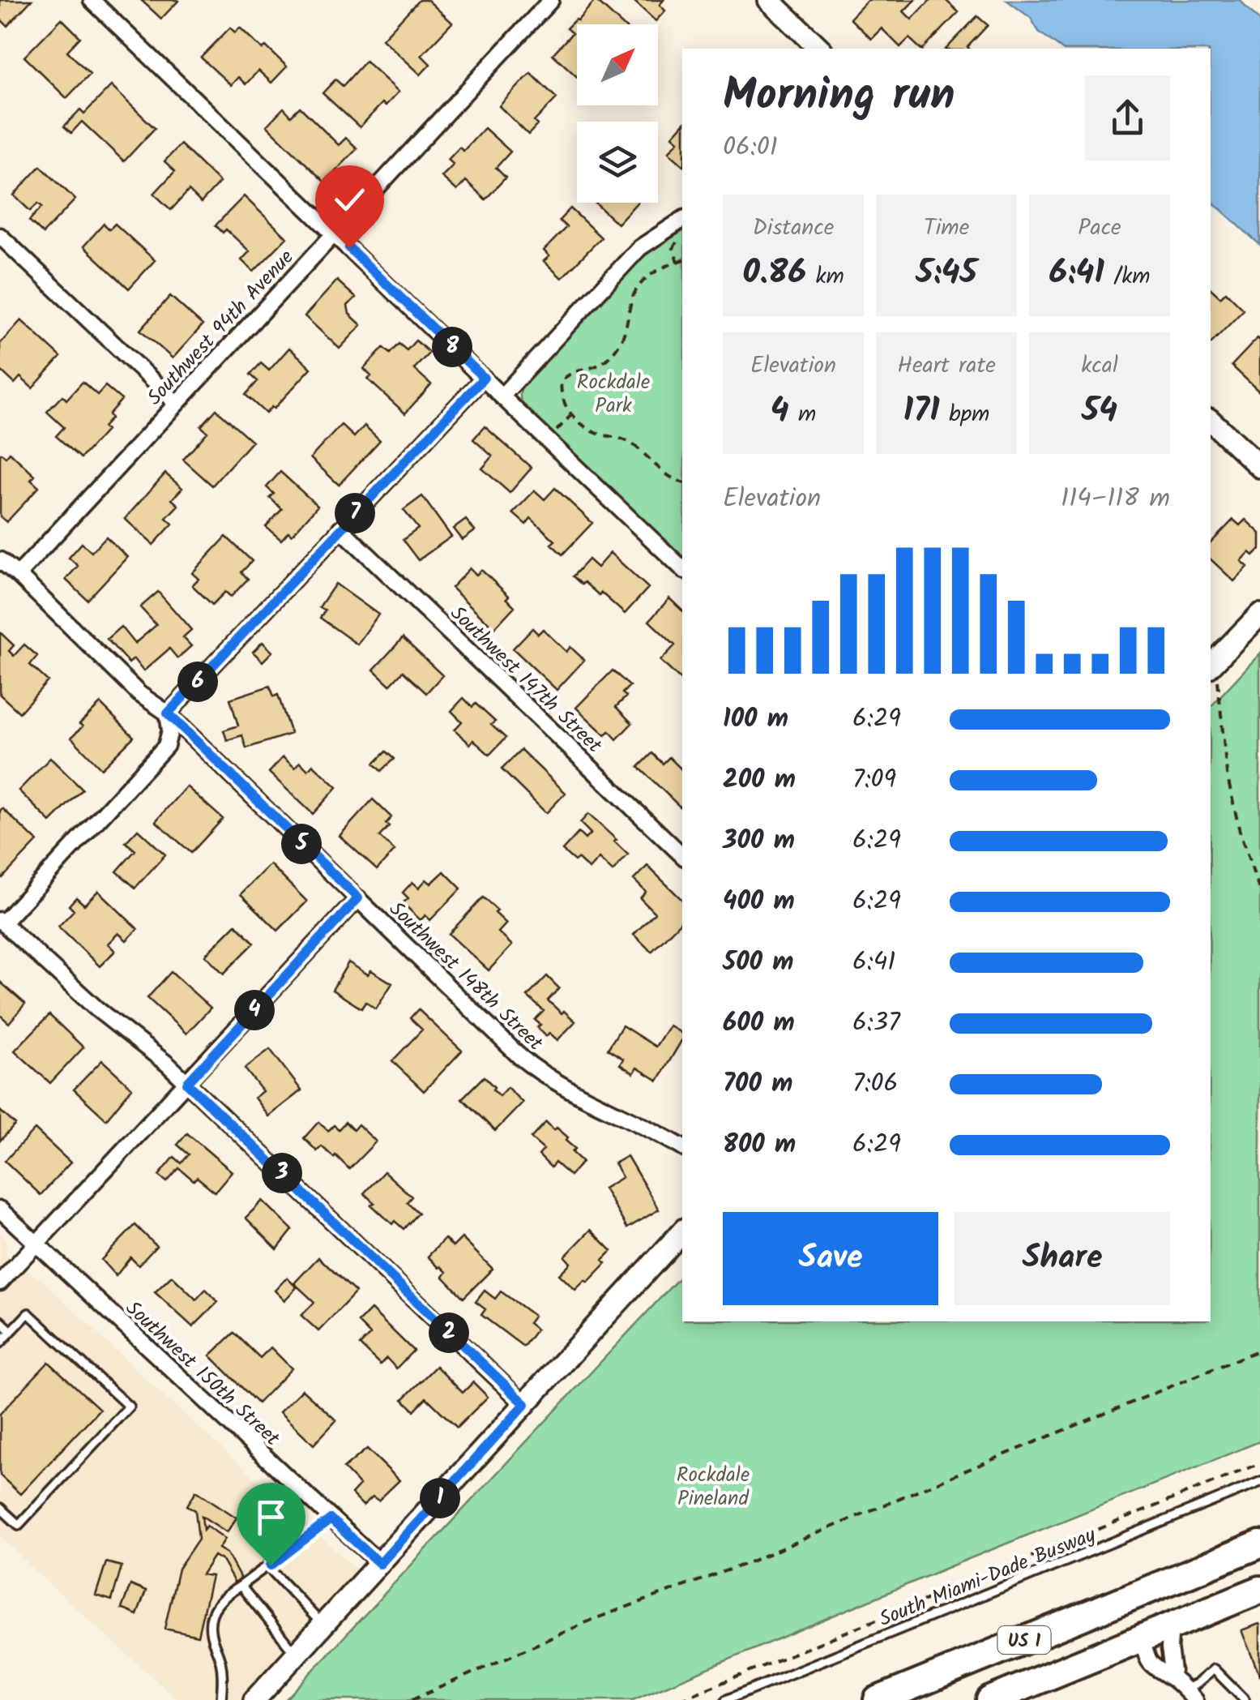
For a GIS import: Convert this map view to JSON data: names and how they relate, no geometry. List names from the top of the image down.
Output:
{
  "streets": {
    "highway": ["US 1"],
    "street": [
      "Southwest 94th Avenue",
      "Southwest 147th Street",
      "Southwest 148th Street",
      "Southwest 150th Street"
    ],
    "lane": ["South Miami-Dade Busway"]
  },
  "crossings": [
    ["Southwest 94th Avenue", "Southwest 148th Street"]
  ],
  "parks": ["Rockdale Park", "Rockdale Pineland"],
  "north": "top right",
  "page": {
    "heading": ["Morning run", "06:01"],
    "stats": [
      ["Distance", "0.86 km"],
      ["Time", "5:45"],
      ["Pace", "6:41 /km"],
      ["Elevation", "4 m"],
      ["Heart rate", "171 bpm"],
      ["kcal", "54"]
    ],
    "pins": [
      "8",
      "7",
      "6",
      "5",
      "4",
      "3",
      "2",
      "1"
    ],
    "chart": ["Elevation", "114–118 m"],
    "list": [
      {
        "name": "100 m",
        "note": "6:29"
      },
      {
        "name": "200 m",
        "note": "7:09"
      },
      {
        "name": "300 m",
        "note": "6:29"
      },
      {
        "name": "400 m",
        "note": "6:29"
      },
      {
        "name": "500 m",
        "note": "6:41"
      },
      {
        "name": "600 m",
        "note": "6:37"
      },
      {
        "name": "700 m",
        "note": "7:06"
      },
      {
        "name": "800 m",
        "note": "6:29"
      }
    ],
    "buttons": ["Save", "Share"]
  }
}
